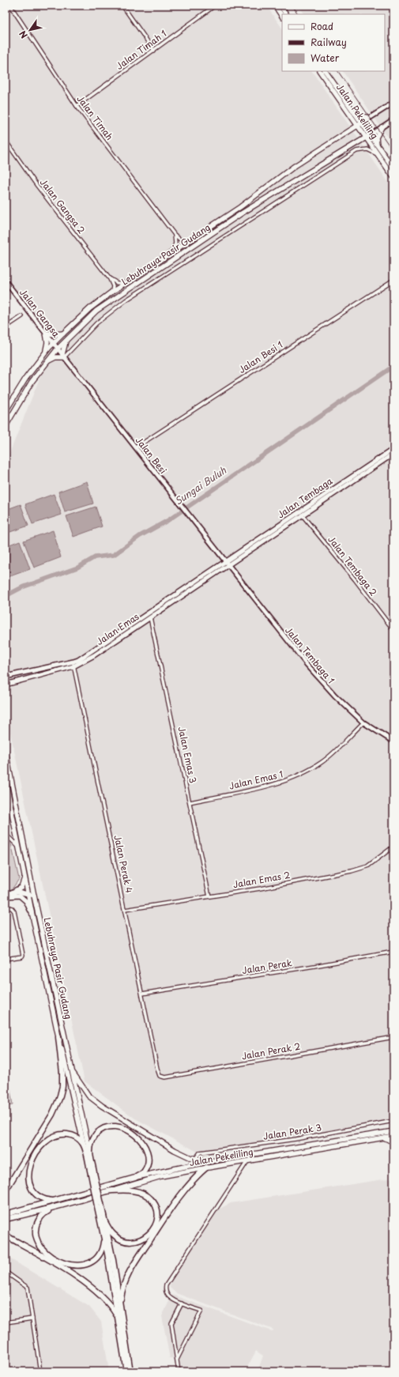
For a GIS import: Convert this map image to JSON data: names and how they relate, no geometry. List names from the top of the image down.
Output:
{
  "streets": {
    "highway": ["Jalan Pekeliling", "Lebuhraya Pasir Gudang"],
    "main road": ["Jalan Tembaga", "Jalan Emas"],
    "street": [
      "Jalan Timah 1",
      "Jalan Timah",
      "Jalan Gangsa 2",
      "Jalan Gangsa",
      "Jalan Besi 1",
      "Jalan Besi",
      "Jalan Tembaga 2",
      "Jalan Tembaga 1",
      "Jalan Emas 3",
      "Jalan Emas 1",
      "Jalan Perak 4",
      "Jalan Emas 2",
      "Jalan Perak",
      "Jalan Perak 2",
      "Jalan Perak 3"
    ]
  },
  "crossings": [
    ["Jalan Timah 1", "Jalan Timah"],
    ["Jalan Pekeliling", "Lebuhraya Pasir Gudang"],
    ["Jalan Gangsa 2", "Lebuhraya Pasir Gudang"],
    ["Lebuhraya Pasir Gudang", "Jalan Gangsa"],
    ["Jalan Gangsa", "Jalan Besi"],
    ["Jalan Besi 1", "Jalan Besi"],
    ["Jalan Besi", "Jalan Tembaga"],
    ["Jalan Besi", "Jalan Emas"],
    ["Jalan Besi", "Jalan Tembaga 1"],
    ["Jalan Tembaga", "Jalan Tembaga 2"],
    ["Jalan Tembaga", "Jalan Emas"],
    ["Jalan Tembaga", "Jalan Tembaga 1"],
    ["Jalan Emas", "Jalan Tembaga 1"],
    ["Jalan Emas", "Jalan Emas 3"],
    ["Jalan Emas", "Jalan Perak 4"],
    ["Jalan Tembaga 1", "Jalan Emas 1"],
    ["Jalan Emas 3", "Jalan Emas 1"],
    ["Jalan Emas 3", "Jalan Emas 2"],
    ["Jalan Perak 4", "Jalan Emas 2"],
    ["Jalan Perak 4", "Jalan Perak"],
    ["Jalan Perak 4", "Jalan Perak 2"]
  ],
  "water": ["Sungai Buluh"],
  "legend": ["Road", "Railway", "Water"],
  "north": "bottom left"
}
